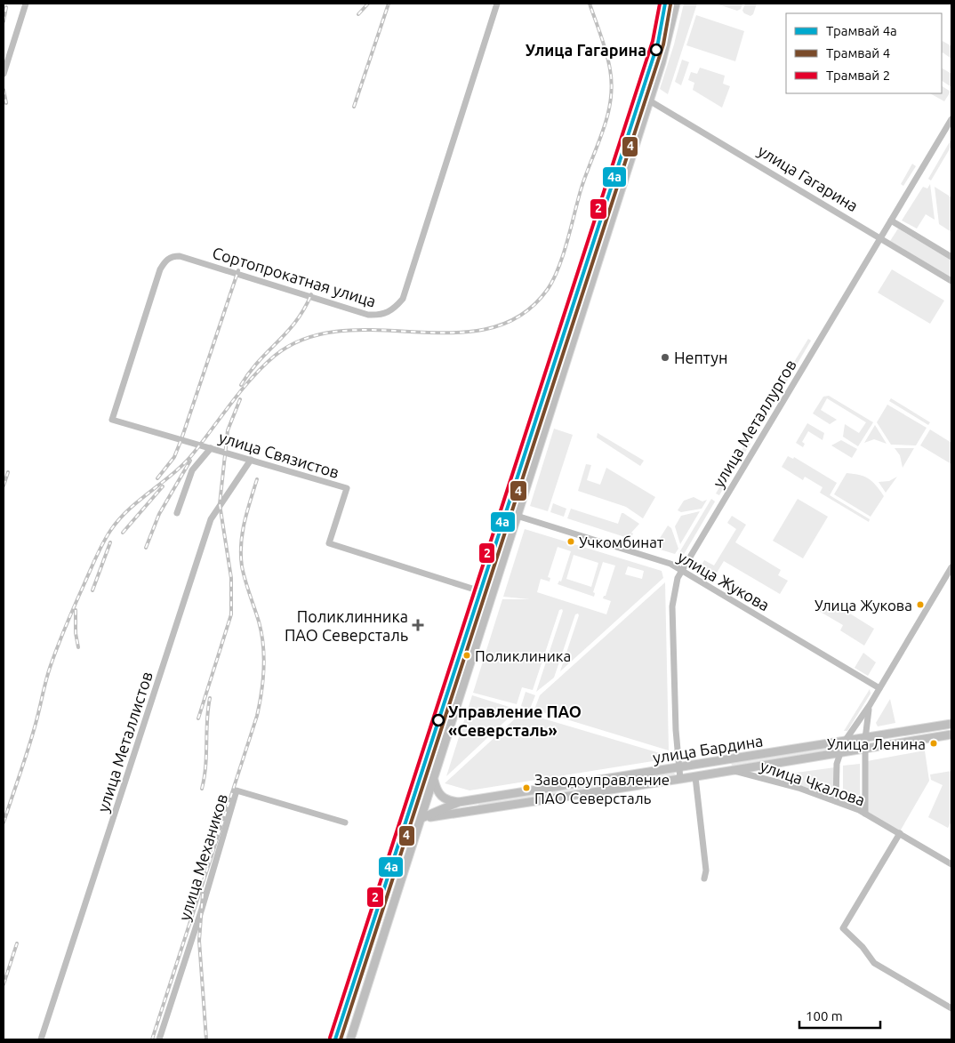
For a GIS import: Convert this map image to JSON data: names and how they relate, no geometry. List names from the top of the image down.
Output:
{
  "streets": {
    "main road": ["улица Бардина"],
    "street": [
      "улица Гагарина",
      "Сортопрокатная улица",
      "улица Металлургов",
      "улица Связистов",
      "улица Жукова",
      "улица Металлистов",
      "улица Чкалова",
      "улица Механиков"
    ]
  },
  "crossings": [
    ["улица Гагарина", "улица Металлургов"],
    ["Сортопрокатная улица", "улица Связистов"],
    ["улица Металлургов", "улица Жукова"],
    ["улица Металлургов", "улица Бардина"],
    ["улица Связистов", "улица Металлистов"],
    ["улица Бардина", "улица Чкалова"]
  ],
  "places": {
    "other": [
      "Улица Гагарина",
      "Нептун",
      "Учкомбинат",
      "Улица Жукова",
      "Поликлиника",
      "Управление ПАО «Северсталь»",
      "Улица Ленина",
      "Заводоуправление ПАО Северсталь"
    ],
    "health": ["Поликлинника ПАО Северсталь"]
  },
  "lines": ["tram line 4а", "tram line 2", "tram line 4"],
  "legend": ["Трамвай 4а", "Трамвай 4", "Трамвай 2"],
  "scale_bar": "100 m"
}
